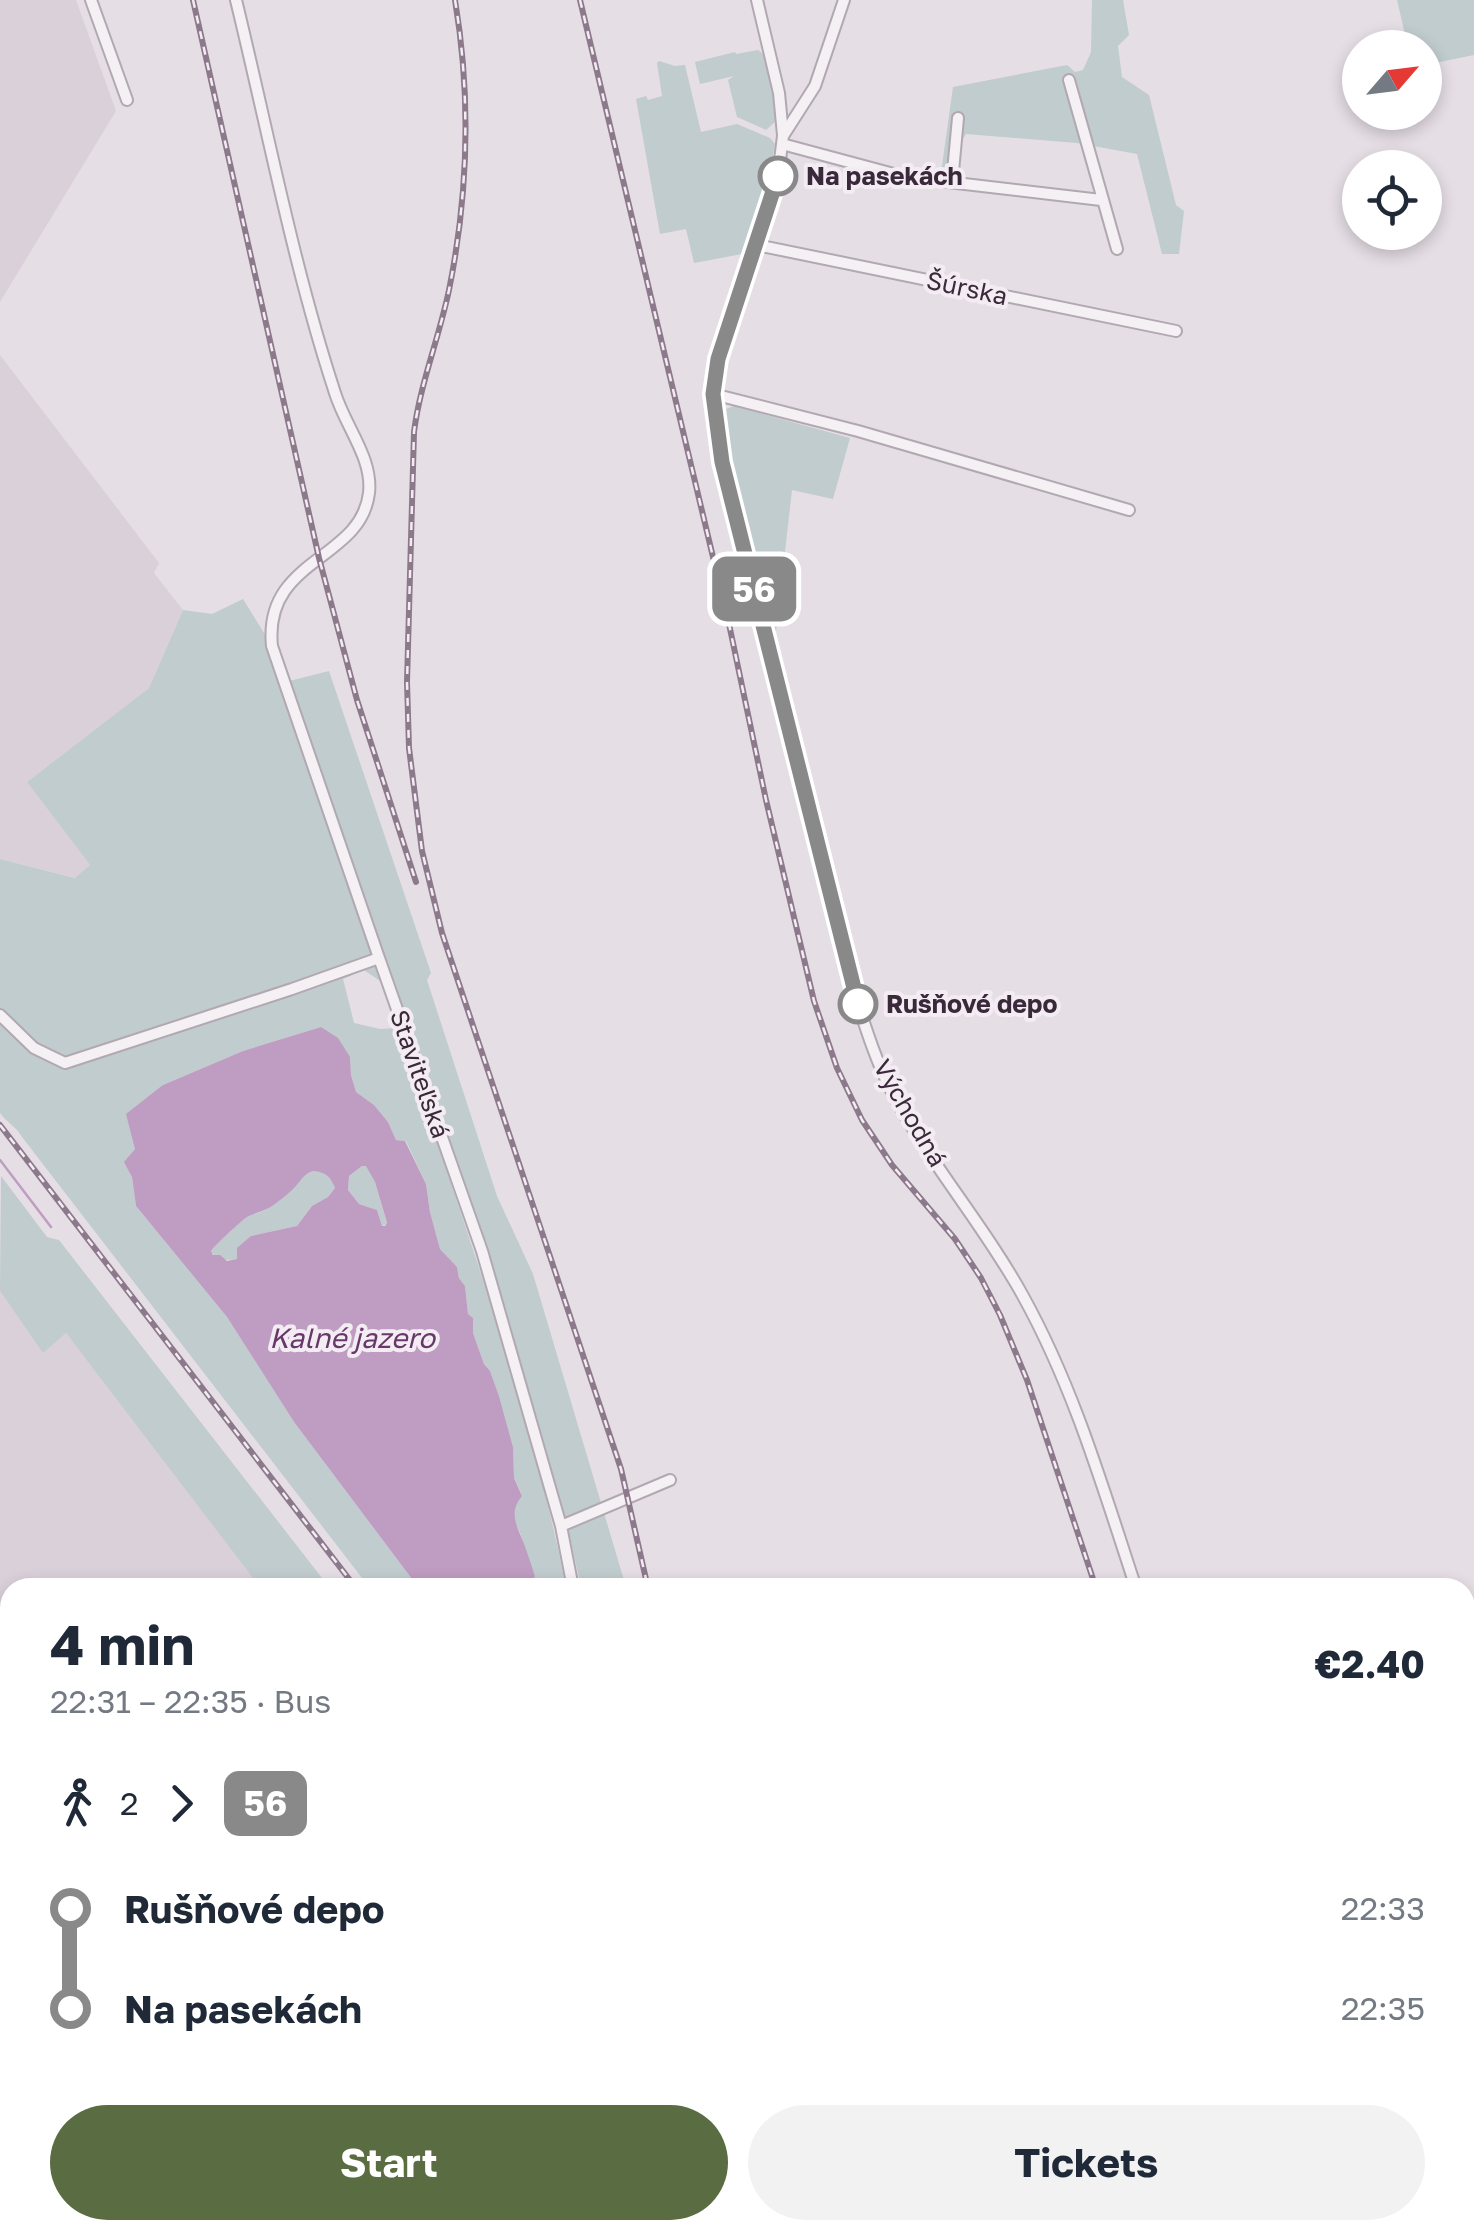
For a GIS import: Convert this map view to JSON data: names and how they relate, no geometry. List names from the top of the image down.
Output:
{
  "streets": {
    "street": ["Šúrska", "Staviteľská", "Východná"]
  },
  "crossings": [
    ["Šúrska", "Východná"]
  ],
  "water": ["Kalné jazero"],
  "places": ["Na pasekách", "Rušňové depo"],
  "lines": ["bus line 56"],
  "north": "top right",
  "page": {
    "on_map": "56",
    "heading": ["4 min", "22:31 – 22:35 · Bus", "€2.40"],
    "legs": ["2", "56"],
    "list": [
      {
        "name": "Rušňové depo",
        "value": "22:33"
      },
      {
        "name": "Na pasekách",
        "value": "22:35"
      }
    ],
    "buttons": ["Start", "Tickets"]
  }
}
